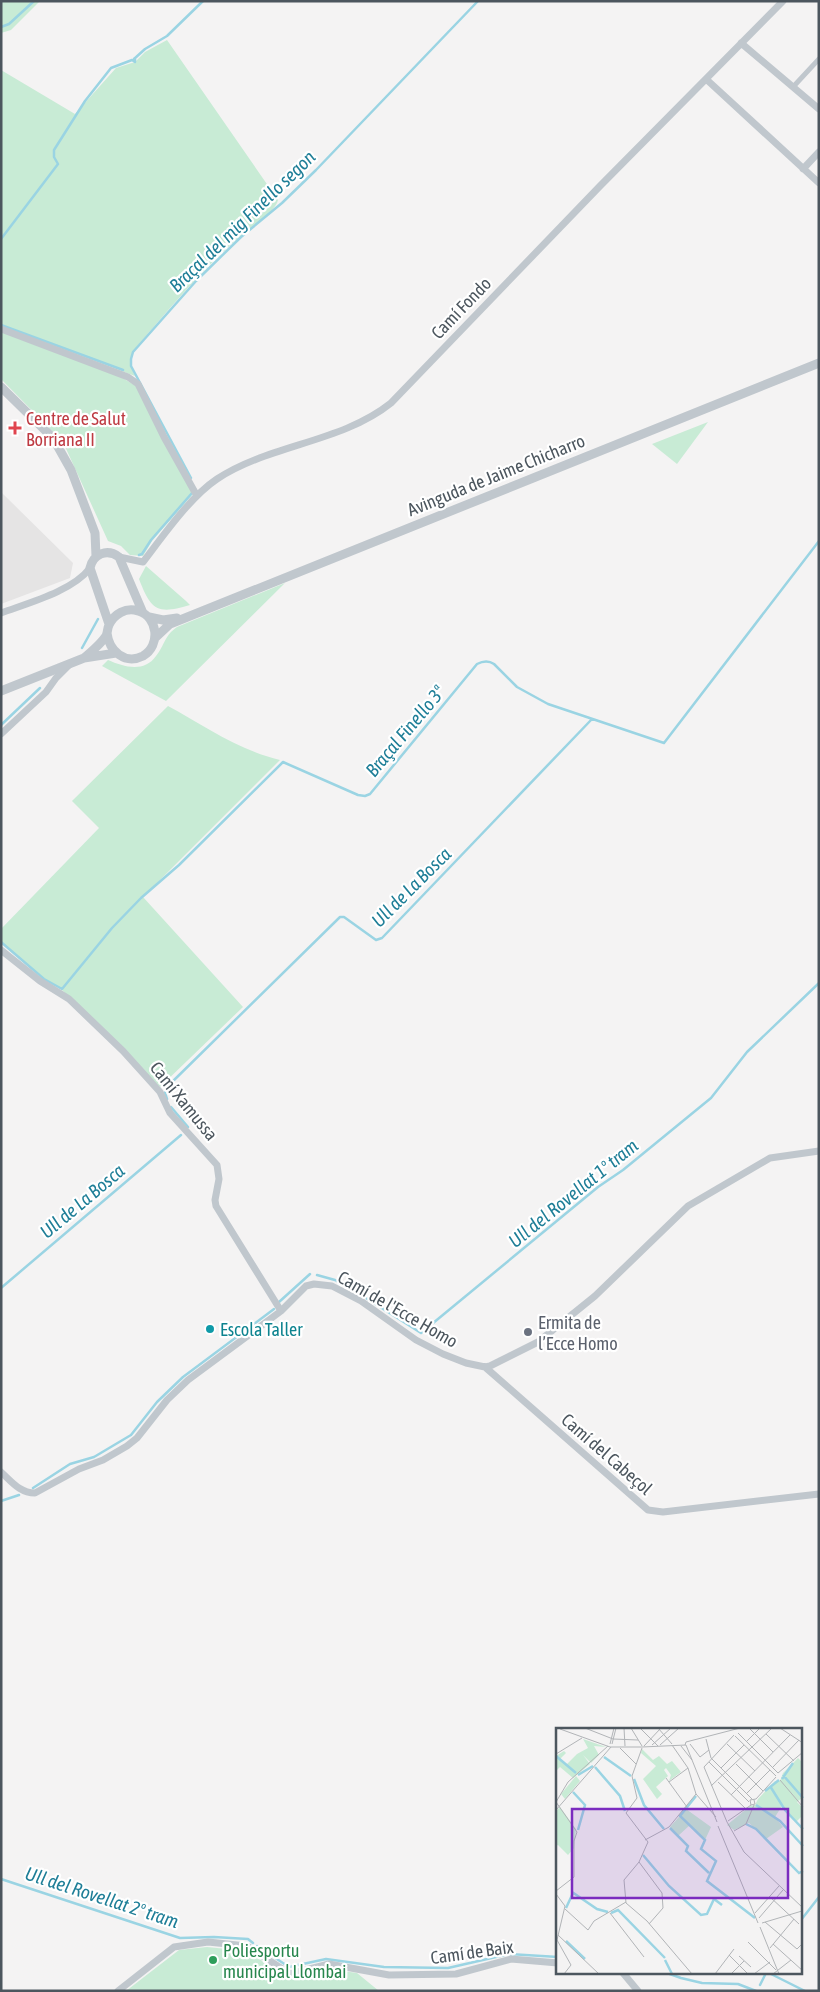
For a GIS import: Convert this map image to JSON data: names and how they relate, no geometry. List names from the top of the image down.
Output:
{
  "streets": {
    "street": [
      "Camí Fondo",
      "Avinguda de Jaime Chicharro",
      "Camí Xamussa",
      "Camí de l'Ecce Homo",
      "Camí del Cabeçol",
      "Camí de Baix"
    ]
  },
  "crossings": [
    ["Camí Xamussa", "Camí de l'Ecce Homo"],
    ["Camí de l'Ecce Homo", "Camí del Cabeçol"]
  ],
  "water": [
    "Braçal del mig Finello segon",
    "Braçal Finello 3ª",
    "Ull de La Bosca",
    "Ull del Rovellat 1º tram",
    "Ull del Rovellat 2º tram"
  ],
  "places": {
    "health": ["Centre de Salut Borriana II"],
    "other": ["Escola Taller", "Ermita de l’Ecce Homo", "Poliesportu municipal Llombai"]
  }
}
